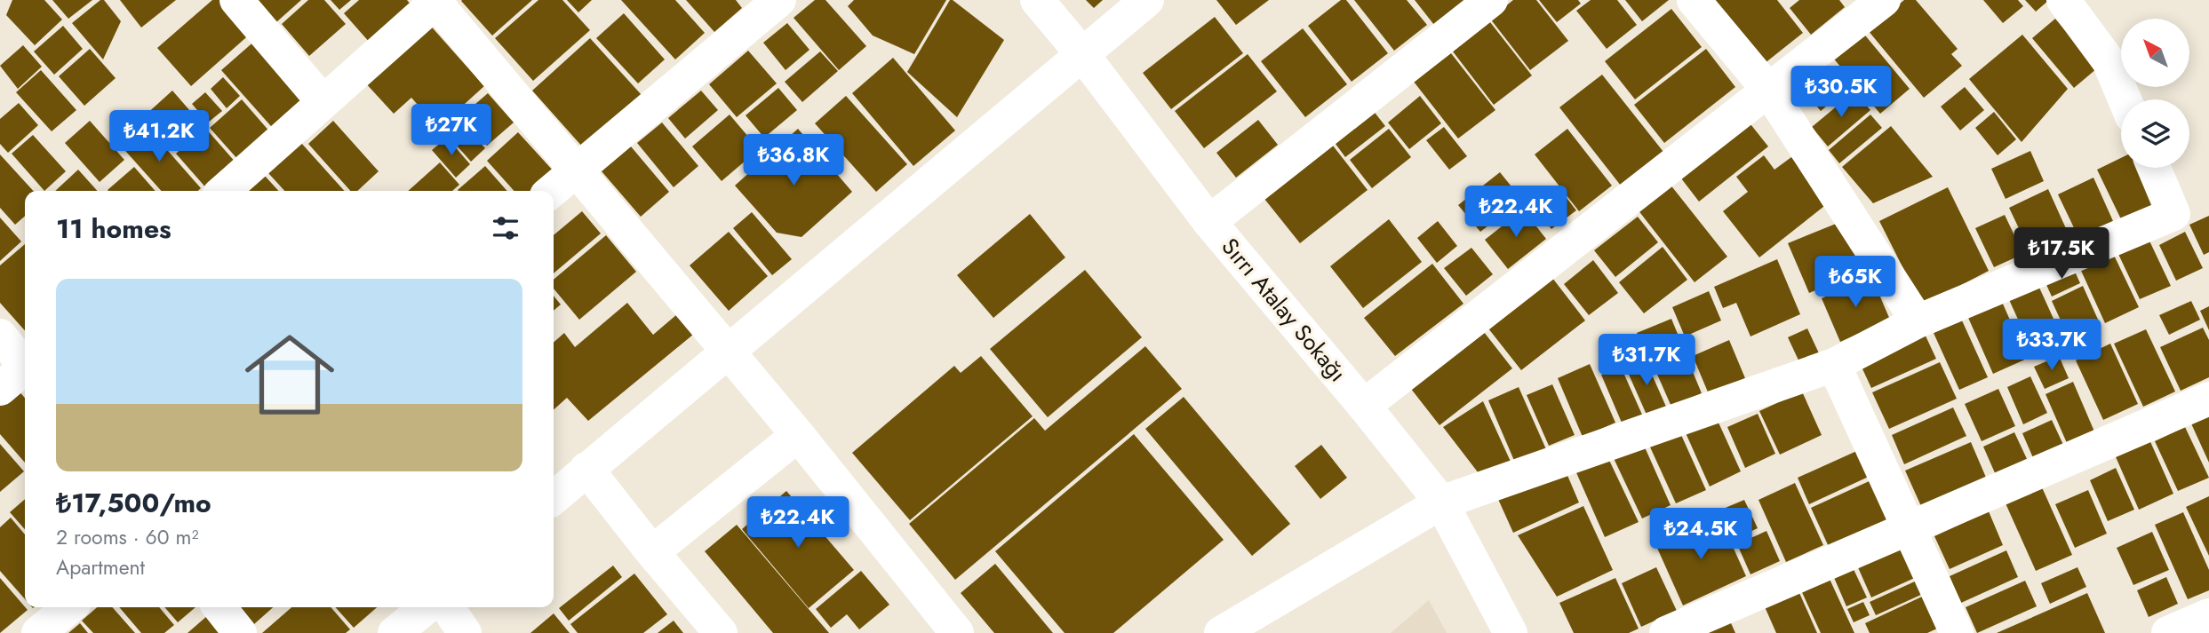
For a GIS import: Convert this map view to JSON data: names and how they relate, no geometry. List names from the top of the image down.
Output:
{
  "streets": {
    "street": ["Sırrı Atalay Sokağı"]
  },
  "north": "top left",
  "page": {
    "price": [
      "₺30.5K",
      "₺27K",
      "₺41.2K",
      "₺36.8K",
      "₺22.4K",
      "₺17.5K",
      "₺65K",
      "₺33.7K",
      "₺31.7K",
      "₺22.4K",
      "₺24.5K"
    ],
    "heading": "11 homes",
    "list": [
      {
        "name": "₺17,500/mo",
        "note": "2 rooms · 60 m² · Apartment"
      }
    ]
  }
}
